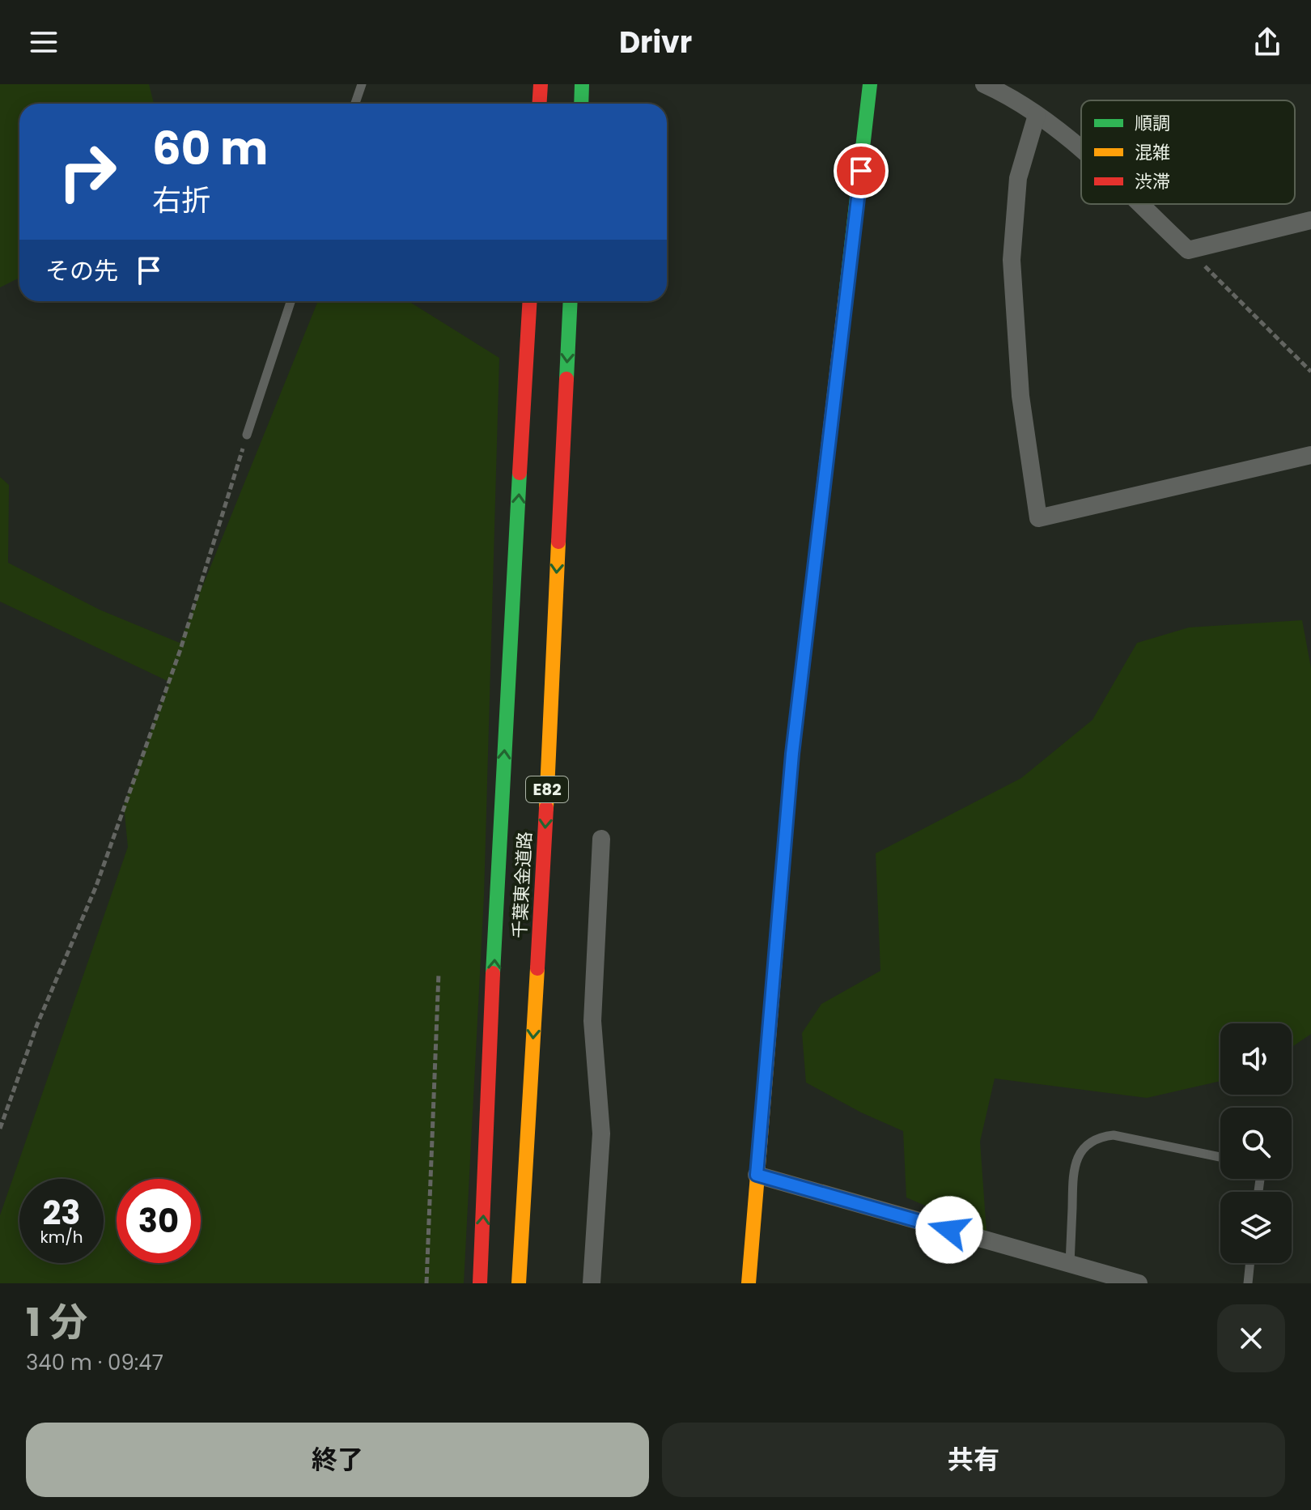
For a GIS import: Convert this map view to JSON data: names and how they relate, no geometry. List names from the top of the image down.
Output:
{
  "streets": {
    "main road": ["E82", "千葉東金道路"]
  },
  "legend": ["順調", "混雑", "渋滞"],
  "page": {
    "header": "Drivr",
    "turn": ["60 m", "右折"],
    "then": "その先",
    "speed": "23 km/h",
    "limit": "30",
    "heading": ["1 分", "340 m · 09:47"],
    "buttons": ["終了", "共有"]
  }
}
